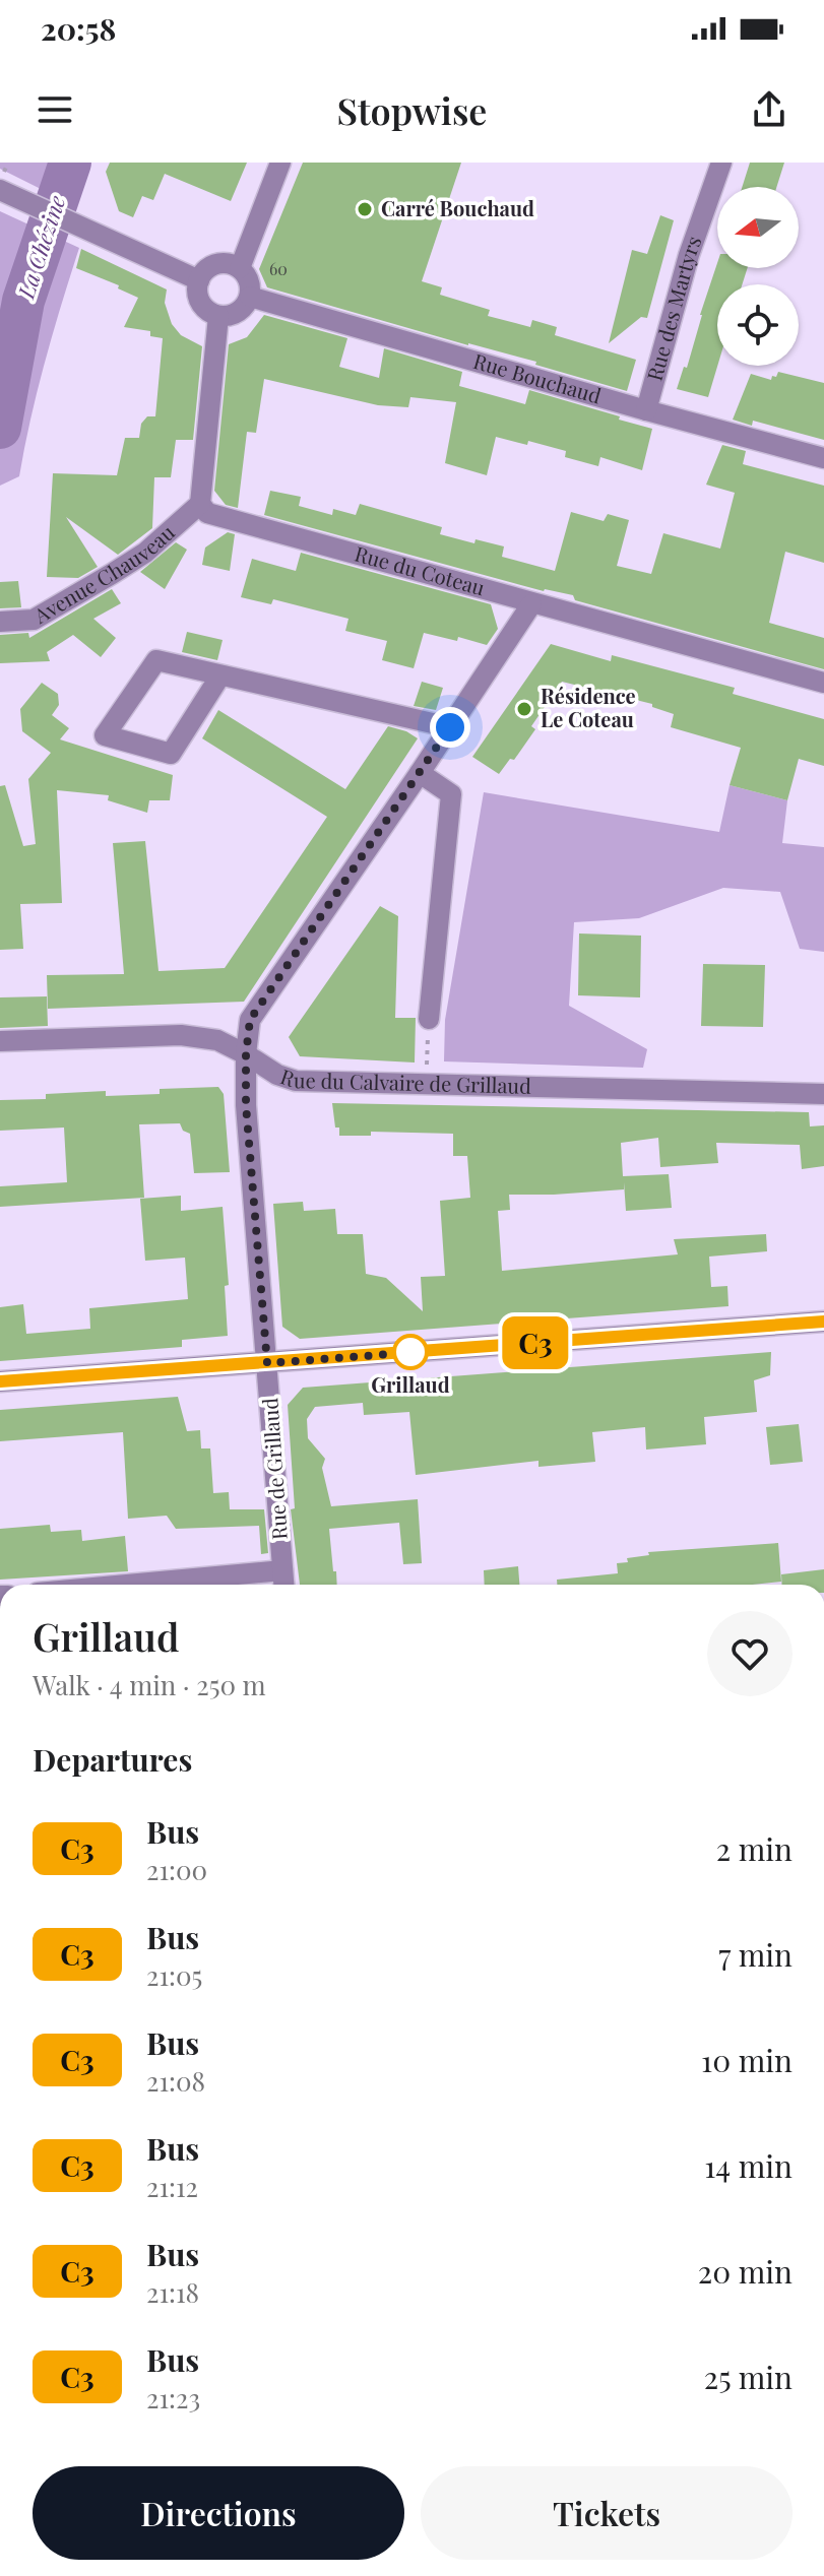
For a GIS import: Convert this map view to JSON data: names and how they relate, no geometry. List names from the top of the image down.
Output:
{
  "streets": {
    "street": [
      "Rue des Martyrs",
      "Rue Bouchaud",
      "Avenue Chauveau",
      "Rue du Coteau",
      "Rue du Calvaire de Grillaud",
      "Rue de Grillaud"
    ]
  },
  "crossings": [
    ["Rue des Martyrs", "Rue Bouchaud"],
    ["Avenue Chauveau", "Rue du Coteau"],
    ["Rue du Coteau", "Rue de Grillaud"],
    ["Rue du Calvaire de Grillaud", "Rue de Grillaud"]
  ],
  "water": ["La Chézine"],
  "places": ["Carré Bouchaud", "Résidence Le Coteau", "Grillaud"],
  "lines": ["bus line C3"],
  "house_numbers": ["60"],
  "north": "left",
  "page": {
    "status": "20:58",
    "header": "Stopwise",
    "on_map": "C3",
    "heading": [
      ["Grillaud", "Walk · 4 min · 250 m"],
      "Departures"
    ],
    "list": [
      {
        "mark": "C3",
        "name": "Bus",
        "note": "21:00",
        "value": "2 min"
      },
      {
        "mark": "C3",
        "name": "Bus",
        "note": "21:05",
        "value": "7 min"
      },
      {
        "mark": "C3",
        "name": "Bus",
        "note": "21:08",
        "value": "10 min"
      },
      {
        "mark": "C3",
        "name": "Bus",
        "note": "21:12",
        "value": "14 min"
      },
      {
        "mark": "C3",
        "name": "Bus",
        "note": "21:18",
        "value": "20 min"
      },
      {
        "mark": "C3",
        "name": "Bus",
        "note": "21:23",
        "value": "25 min"
      }
    ],
    "buttons": ["Directions", "Tickets"]
  }
}
